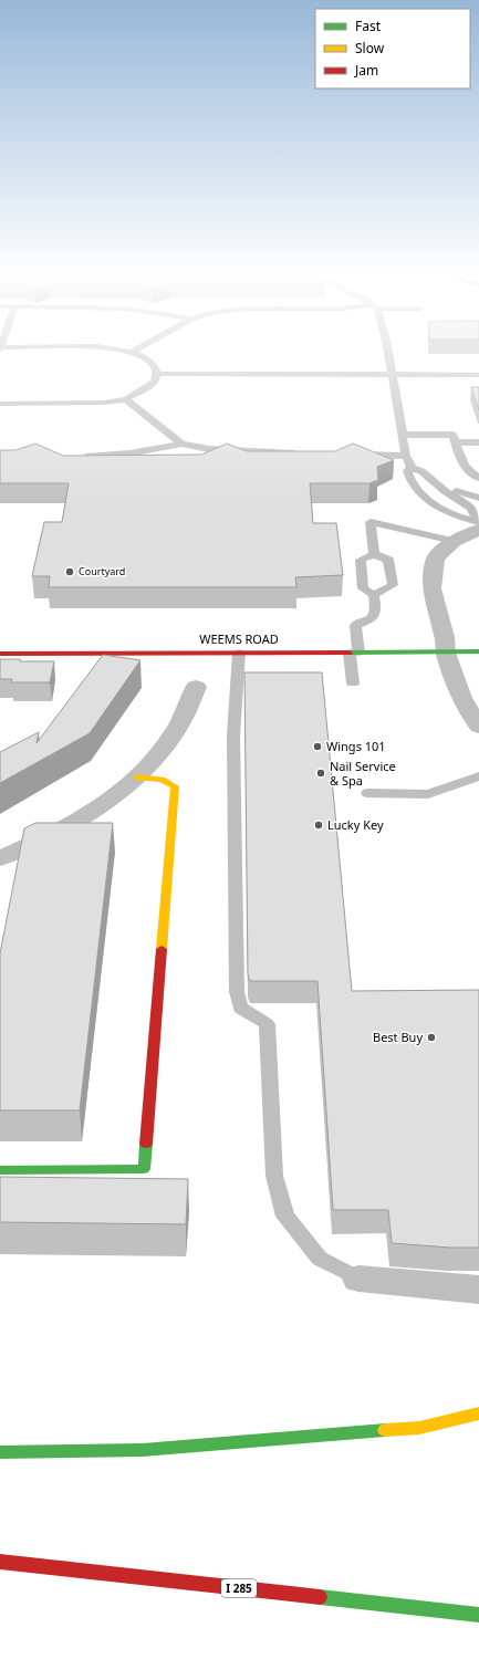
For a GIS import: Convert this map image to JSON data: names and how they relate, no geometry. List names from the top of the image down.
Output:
{
  "streets": {
    "main road": ["WEEMS ROAD", "I 285"]
  },
  "places": [
    "Courtyard",
    "Wings 101",
    "Nail Service & Spa",
    "Lucky Key",
    "Best Buy"
  ],
  "legend": ["Fast", "Slow", "Jam"]
}
